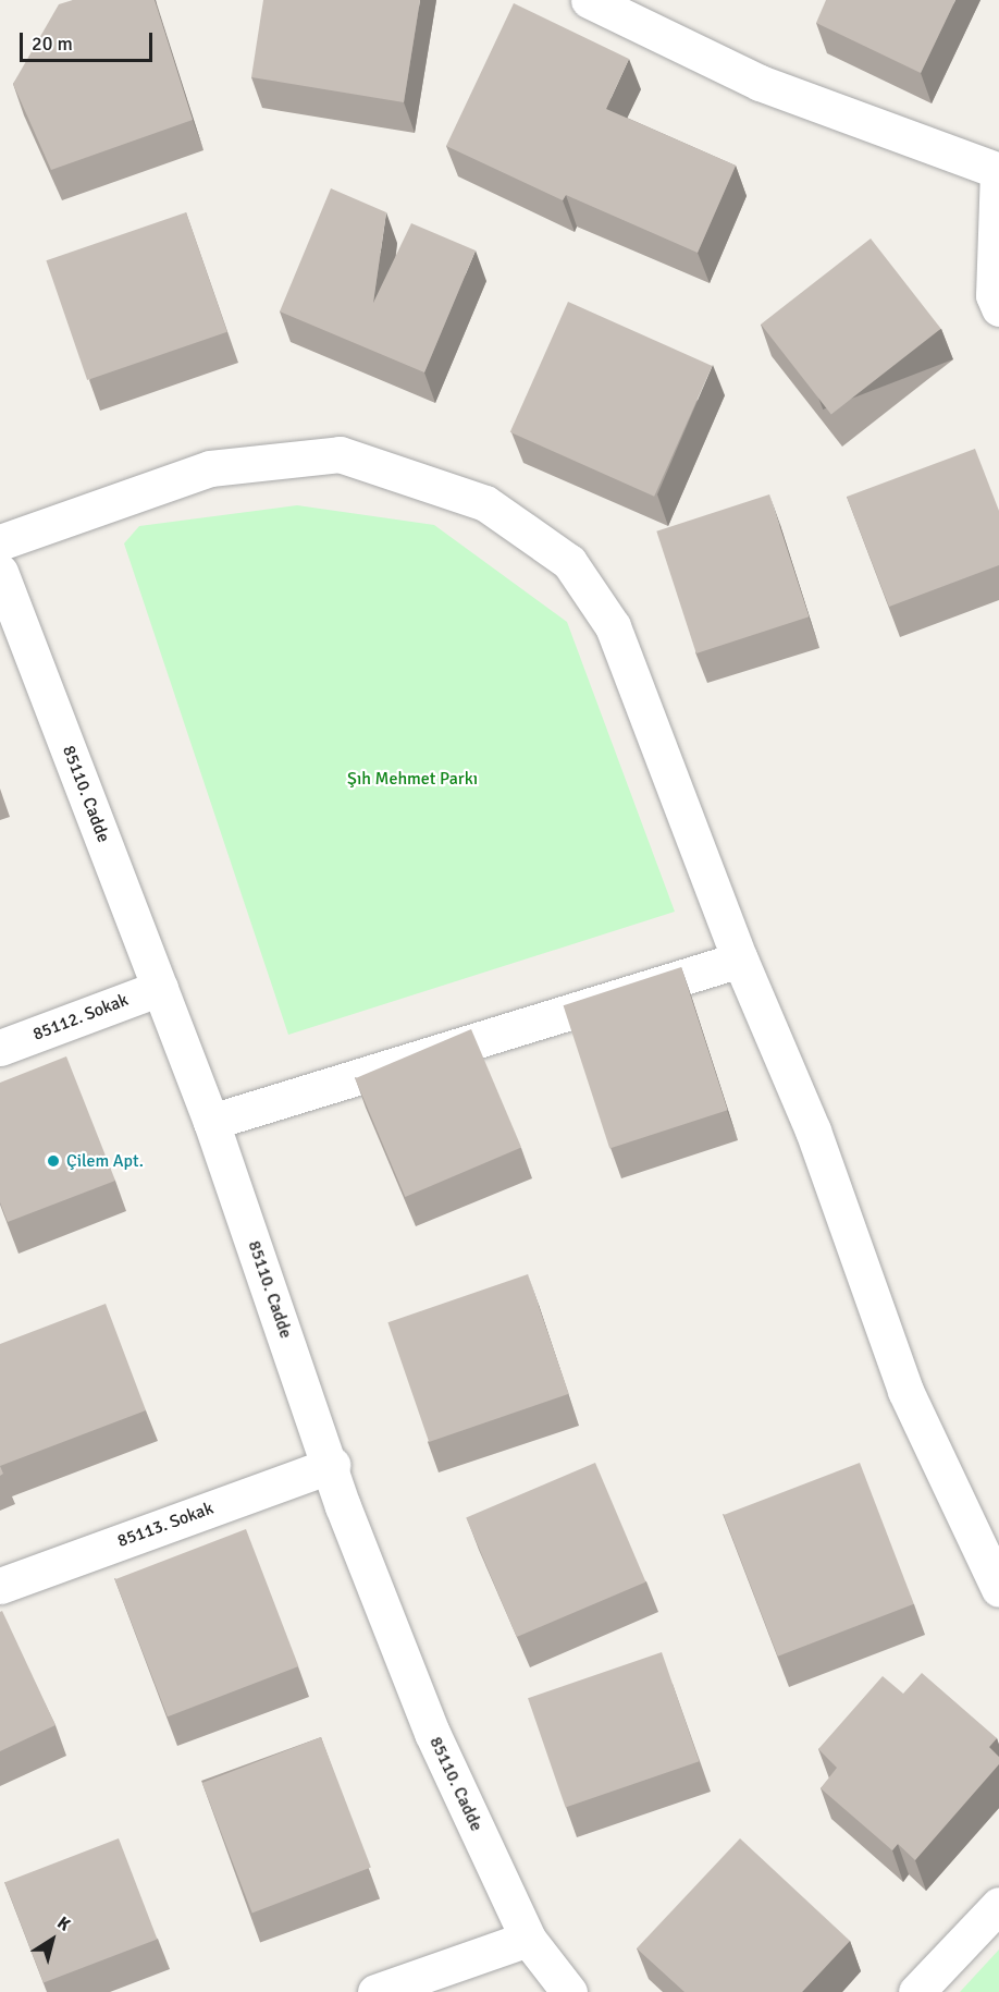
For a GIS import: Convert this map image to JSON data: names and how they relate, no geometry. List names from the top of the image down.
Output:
{
  "streets": {
    "street": ["85110. Cadde", "85112. Sokak", "85113. Sokak"]
  },
  "crossings": [
    ["85110. Cadde", "85112. Sokak"],
    ["85110. Cadde", "85113. Sokak"]
  ],
  "parks": ["Şıh Mehmet Parkı"],
  "places": ["Çilem Apt."],
  "scale_bar": "20 m",
  "north": "top right"
}
